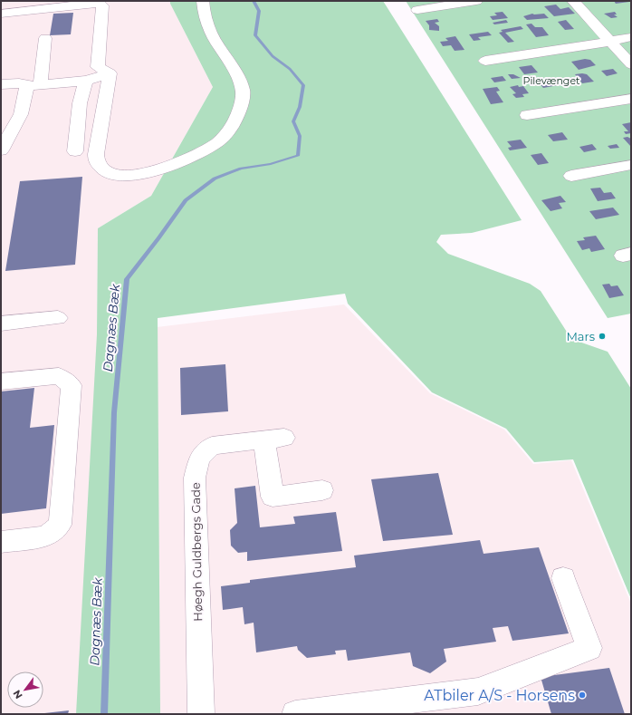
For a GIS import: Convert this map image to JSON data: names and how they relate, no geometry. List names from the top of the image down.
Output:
{
  "streets": {
    "street": ["Høegh Guldbergs Gade"]
  },
  "water": ["Dagnæs Bæk"],
  "parks": ["Pilevænget"],
  "places": ["Mars", "ATbiler A/S - Horsens"],
  "north": "bottom left"
}
